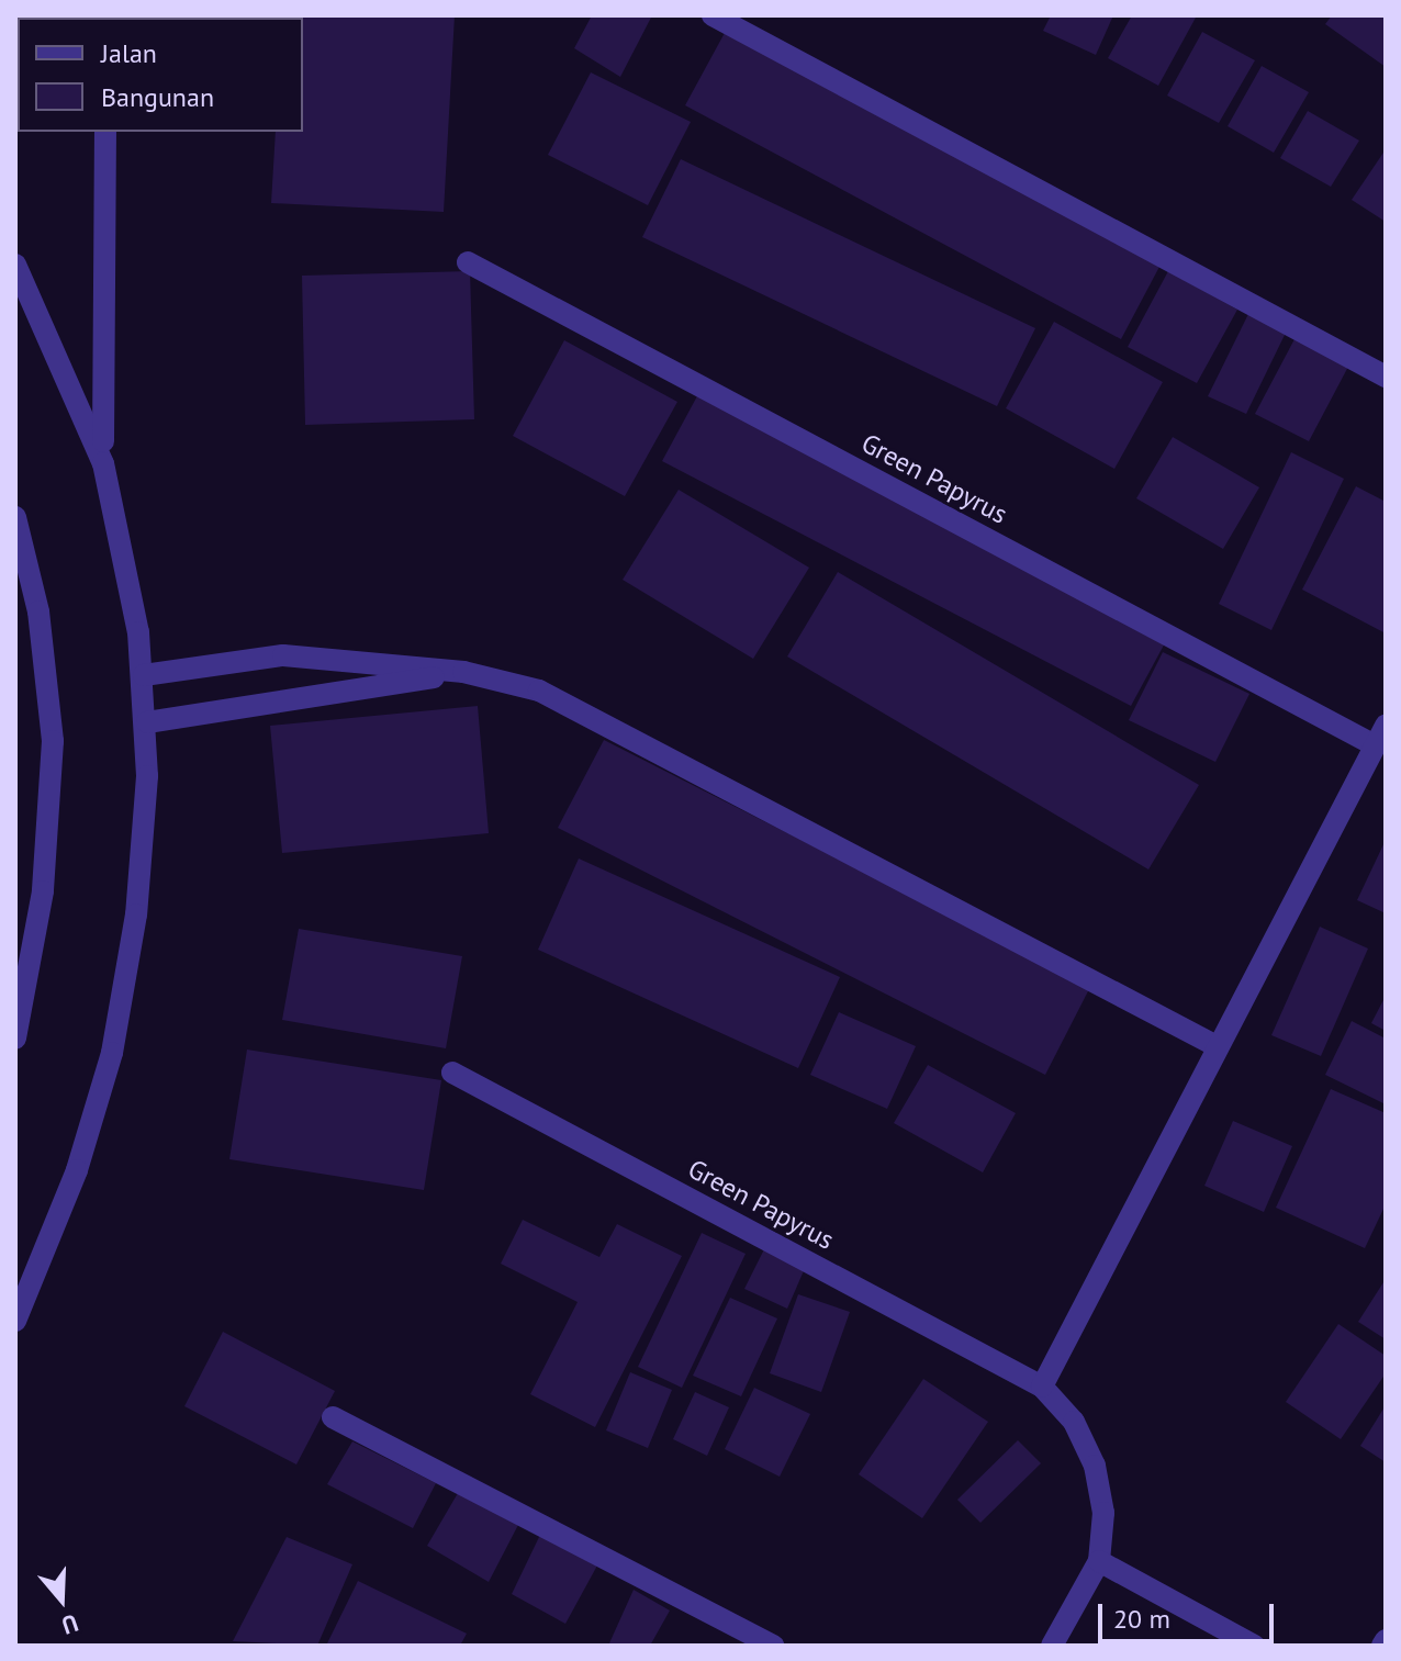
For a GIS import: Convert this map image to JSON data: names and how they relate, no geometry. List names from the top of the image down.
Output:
{
  "streets": {
    "street": ["Green Papyrus"]
  },
  "legend": ["Jalan", "Bangunan"],
  "scale_bar": "20 m",
  "north": "bottom"
}
